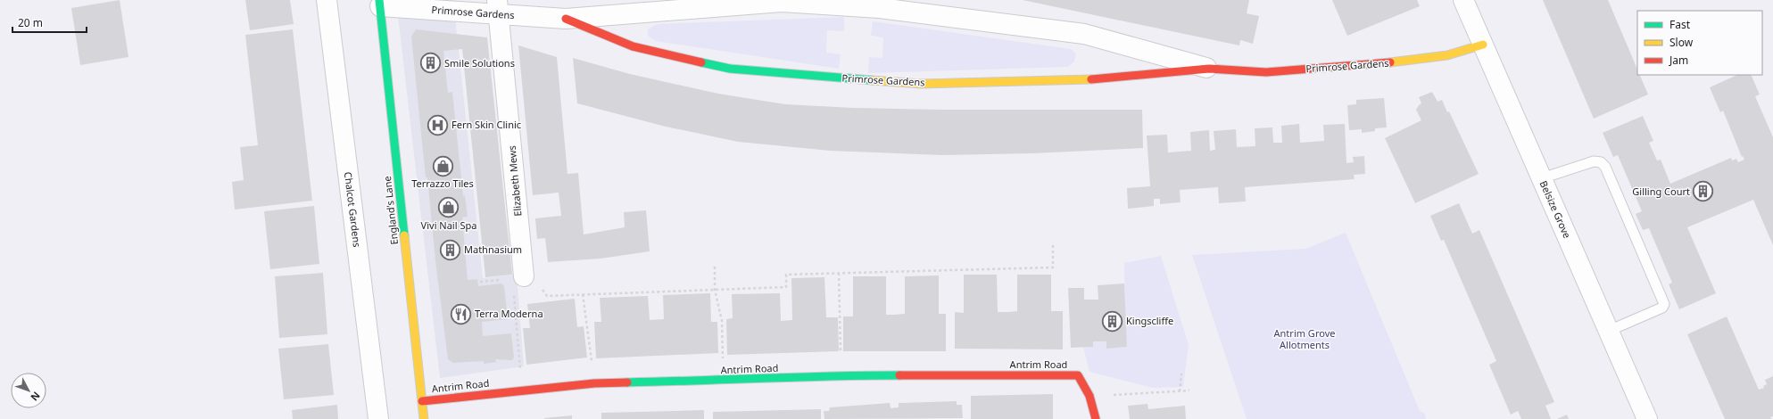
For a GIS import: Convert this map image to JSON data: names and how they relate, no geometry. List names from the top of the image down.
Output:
{
  "streets": {
    "street": [
      "Primrose Gardens",
      "Elizabeth Mews",
      "Chalcot Gardens",
      "Belsize Grove",
      "England's Lane",
      "Antrim Road"
    ]
  },
  "crossings": [
    ["Primrose Gardens", "Elizabeth Mews"],
    ["Primrose Gardens", "Belsize Grove"],
    ["Primrose Gardens", "England's Lane"],
    ["England's Lane", "Antrim Road"]
  ],
  "parks": ["Antrim Grove Allotments"],
  "places": {
    "building": [
      "Smile Solutions",
      "Gilling Court",
      "Mathnasium",
      "Kingscliffe"
    ],
    "hospital": ["Fern Skin Clinic"],
    "shop": ["Terrazzo Tiles", "Vivi Nail Spa"],
    "restaurant": ["Terra Moderna"]
  },
  "legend": ["Fast", "Slow", "Jam"],
  "scale_bar": "20 m",
  "north": "bottom right"
}
